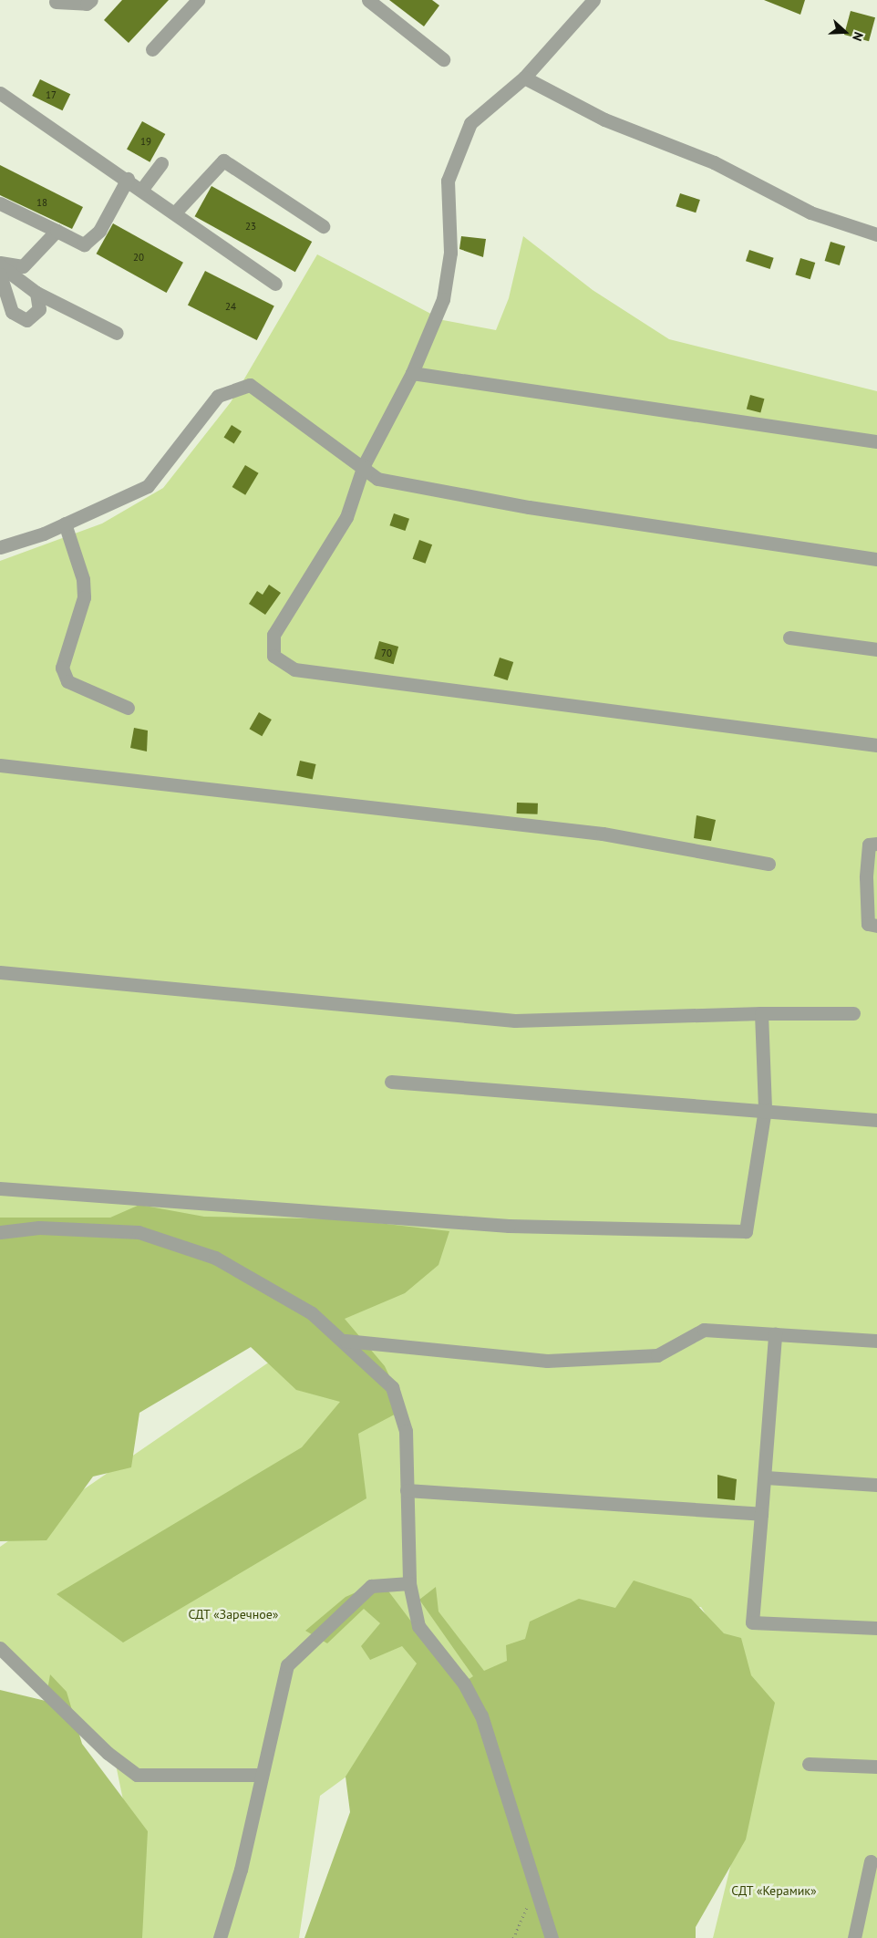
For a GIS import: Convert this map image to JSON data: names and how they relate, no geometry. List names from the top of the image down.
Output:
{
  "parks": ["СДТ «Заречное»", "СДТ «Керамик»"],
  "house_numbers": [
    "17",
    "19",
    "18",
    "23",
    "20",
    "24",
    "70"
  ],
  "north": "right"
}
